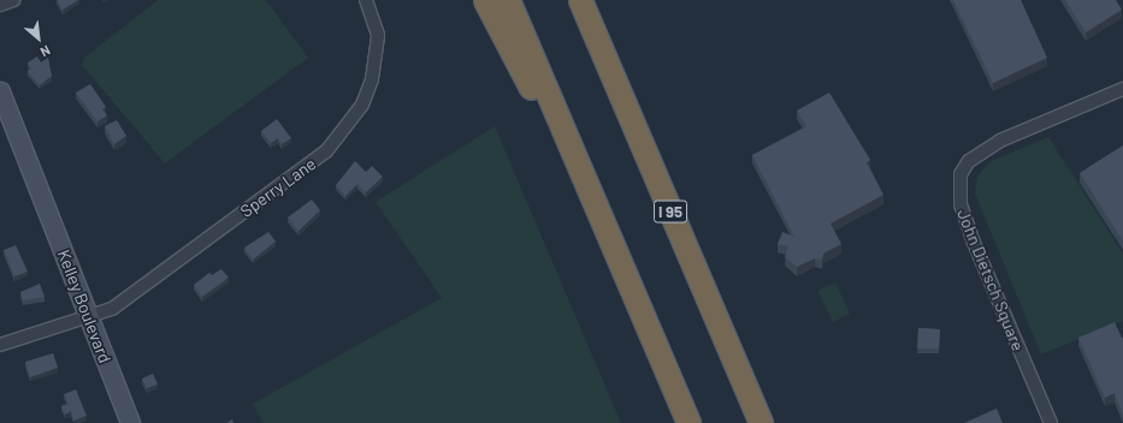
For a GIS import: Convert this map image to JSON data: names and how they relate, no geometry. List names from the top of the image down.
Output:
{
  "streets": {
    "highway": ["I 95"],
    "main road": ["Kelley Boulevard"],
    "street": ["Sperry Lane", "John Dietsch Square"]
  },
  "crossings": [
    ["Sperry Lane", "Kelley Boulevard"]
  ],
  "north": "bottom right"
}
